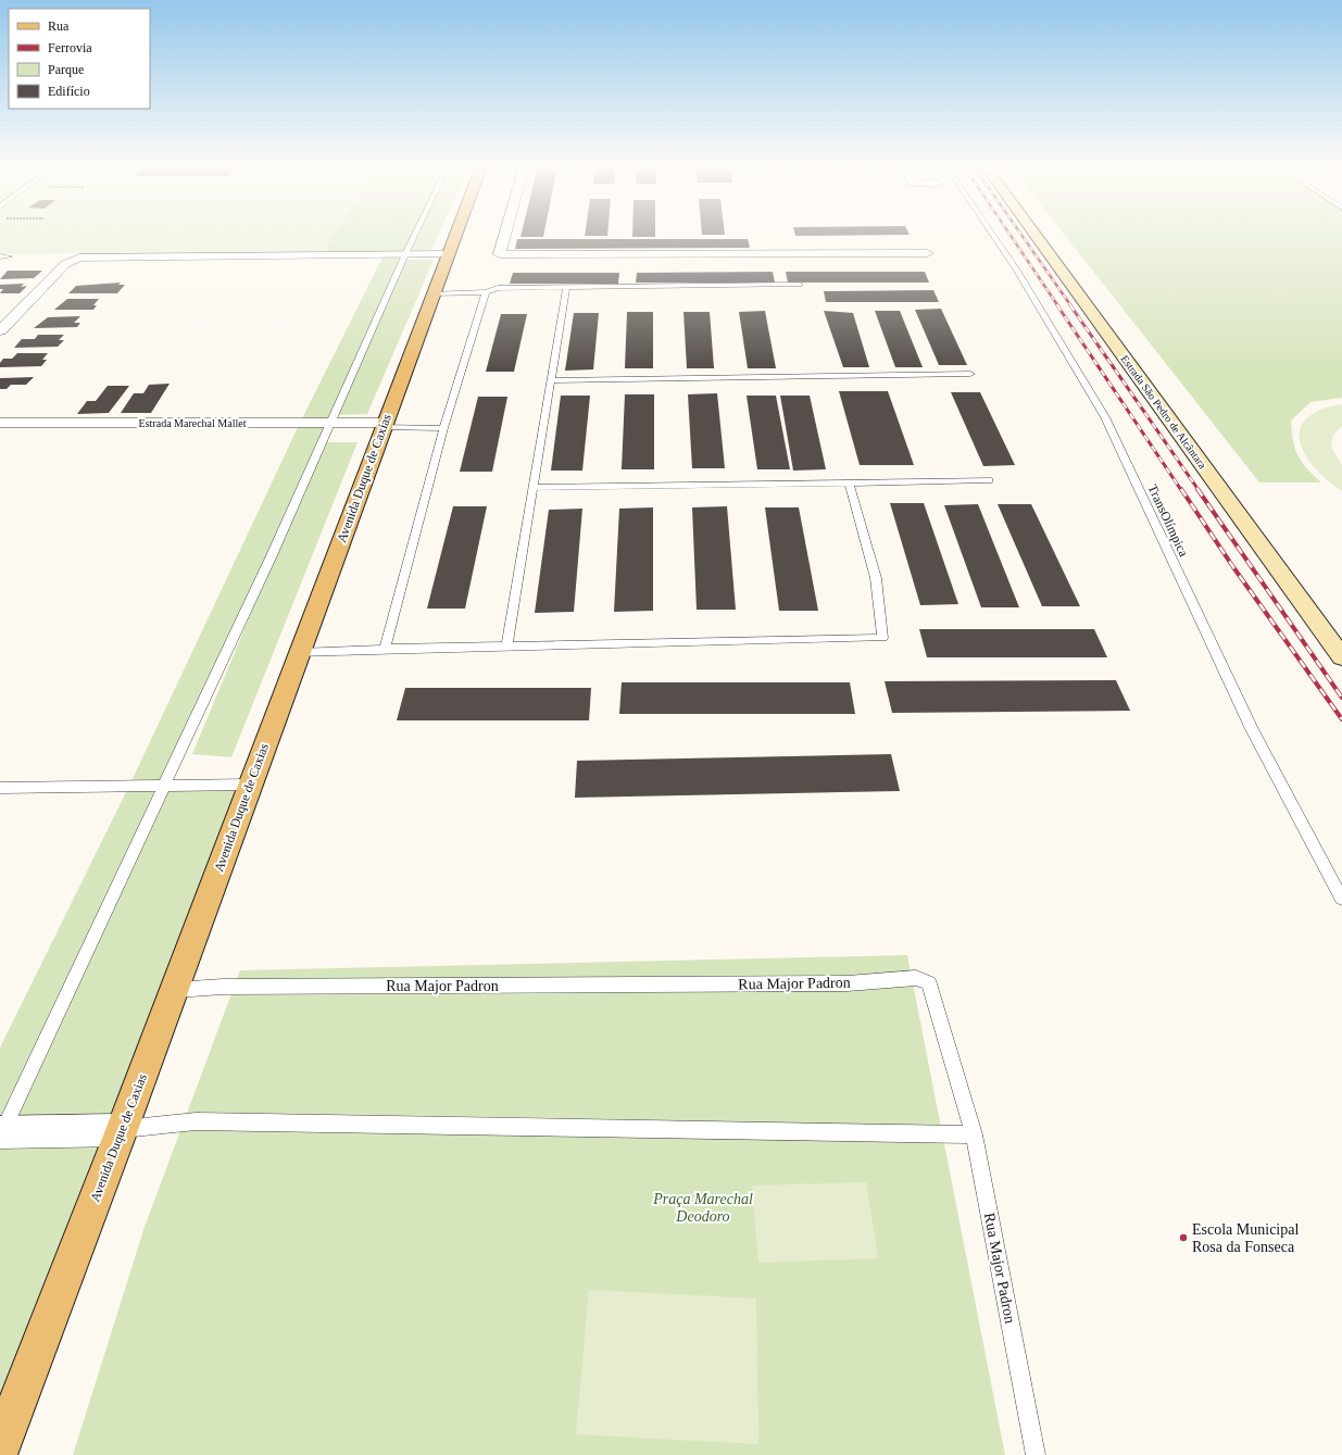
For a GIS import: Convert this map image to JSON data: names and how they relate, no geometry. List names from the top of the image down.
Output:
{
  "streets": {
    "main road": ["Avenida Duque de Caxias"],
    "street": ["Estrada São Pedro de Alcântara", "Estrada Marechal Mallet"],
    "lane": ["TransOlímpica", "Rua Major Padron"]
  },
  "crossings": [
    ["Estrada Marechal Mallet", "Avenida Duque de Caxias"],
    ["Avenida Duque de Caxias", "Rua Major Padron"]
  ],
  "parks": ["Praça Marechal Deodoro"],
  "places": ["Escola Municipal Rosa da Fonseca"],
  "legend": [
    "Rua",
    "Ferrovia",
    "Parque",
    "Edifício"
  ]
}
